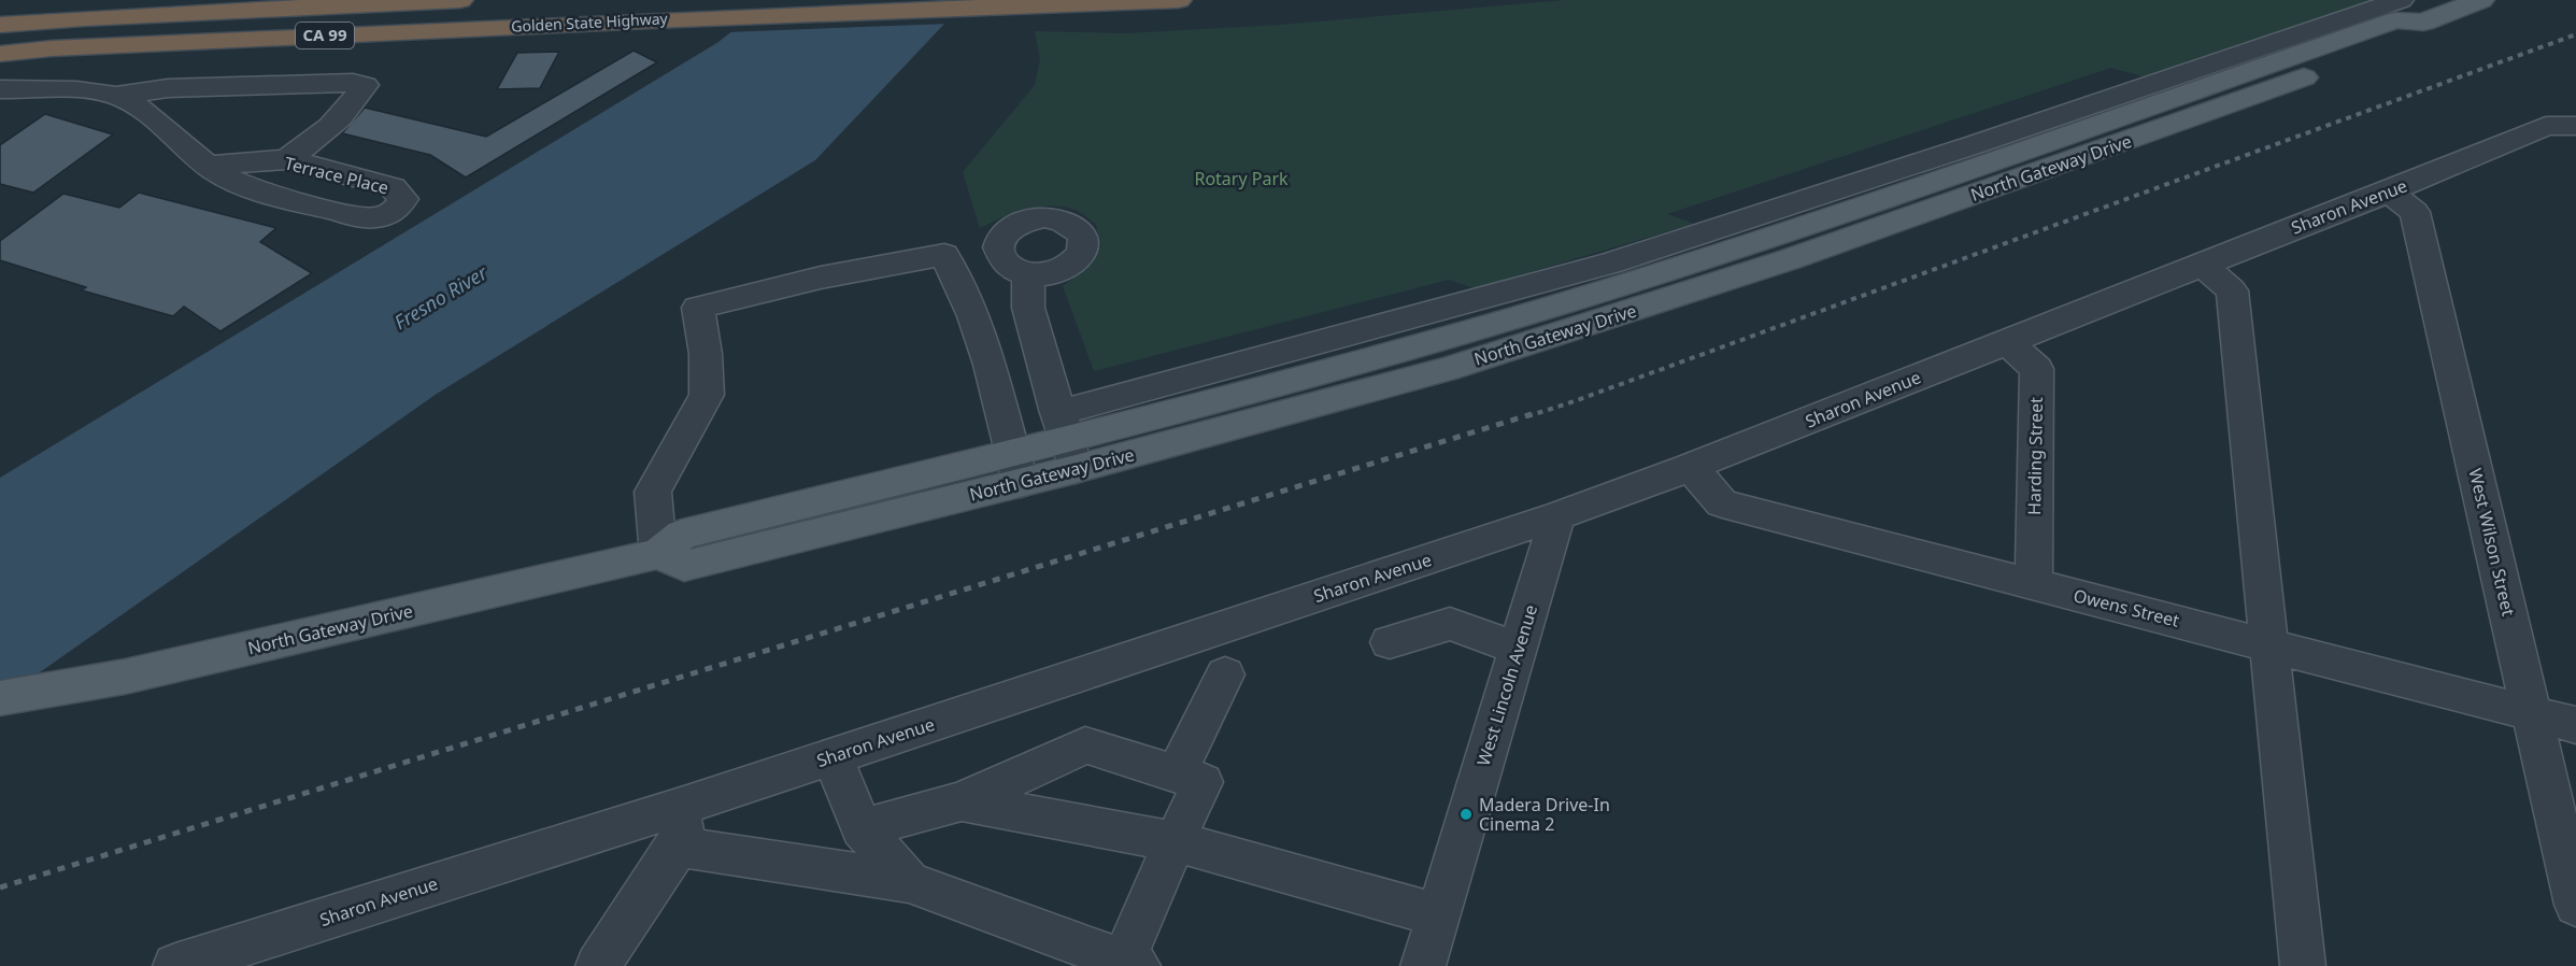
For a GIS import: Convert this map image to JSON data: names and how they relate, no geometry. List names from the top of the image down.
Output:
{
  "streets": {
    "highway": ["Golden State Highway", "CA 99"],
    "main road": ["North Gateway Drive"],
    "street": [
      "Terrace Place",
      "Sharon Avenue",
      "Harding Street",
      "West Wilson Street",
      "Owens Street",
      "West Lincoln Avenue"
    ]
  },
  "crossings": [
    ["Sharon Avenue", "Harding Street"],
    ["Sharon Avenue", "West Wilson Street"],
    ["Sharon Avenue", "Owens Street"],
    ["Sharon Avenue", "West Lincoln Avenue"],
    ["Harding Street", "Owens Street"],
    ["West Wilson Street", "Owens Street"]
  ],
  "water": ["Fresno River"],
  "parks": ["Rotary Park"],
  "places": ["Madera Drive-In Cinema 2"]
}
